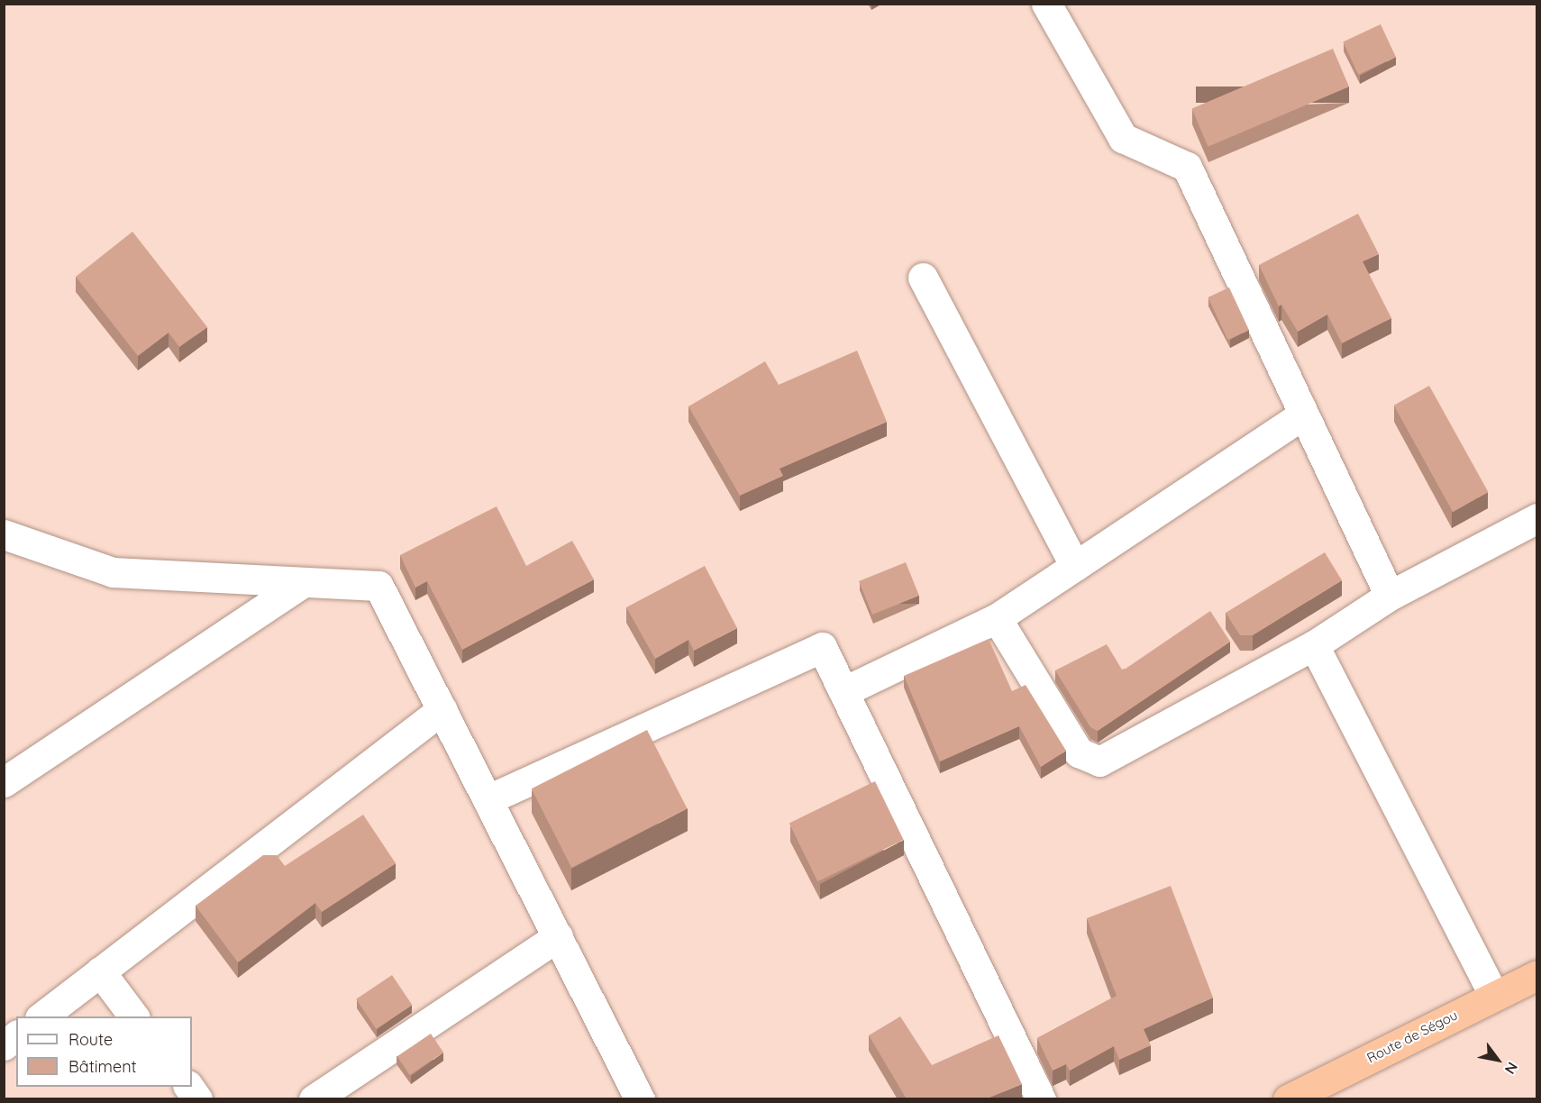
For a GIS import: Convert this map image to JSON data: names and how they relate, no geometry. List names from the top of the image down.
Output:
{
  "streets": {
    "highway": ["Route de Ségou"]
  },
  "legend": ["Route", "Bâtiment"],
  "north": "bottom right"
}
